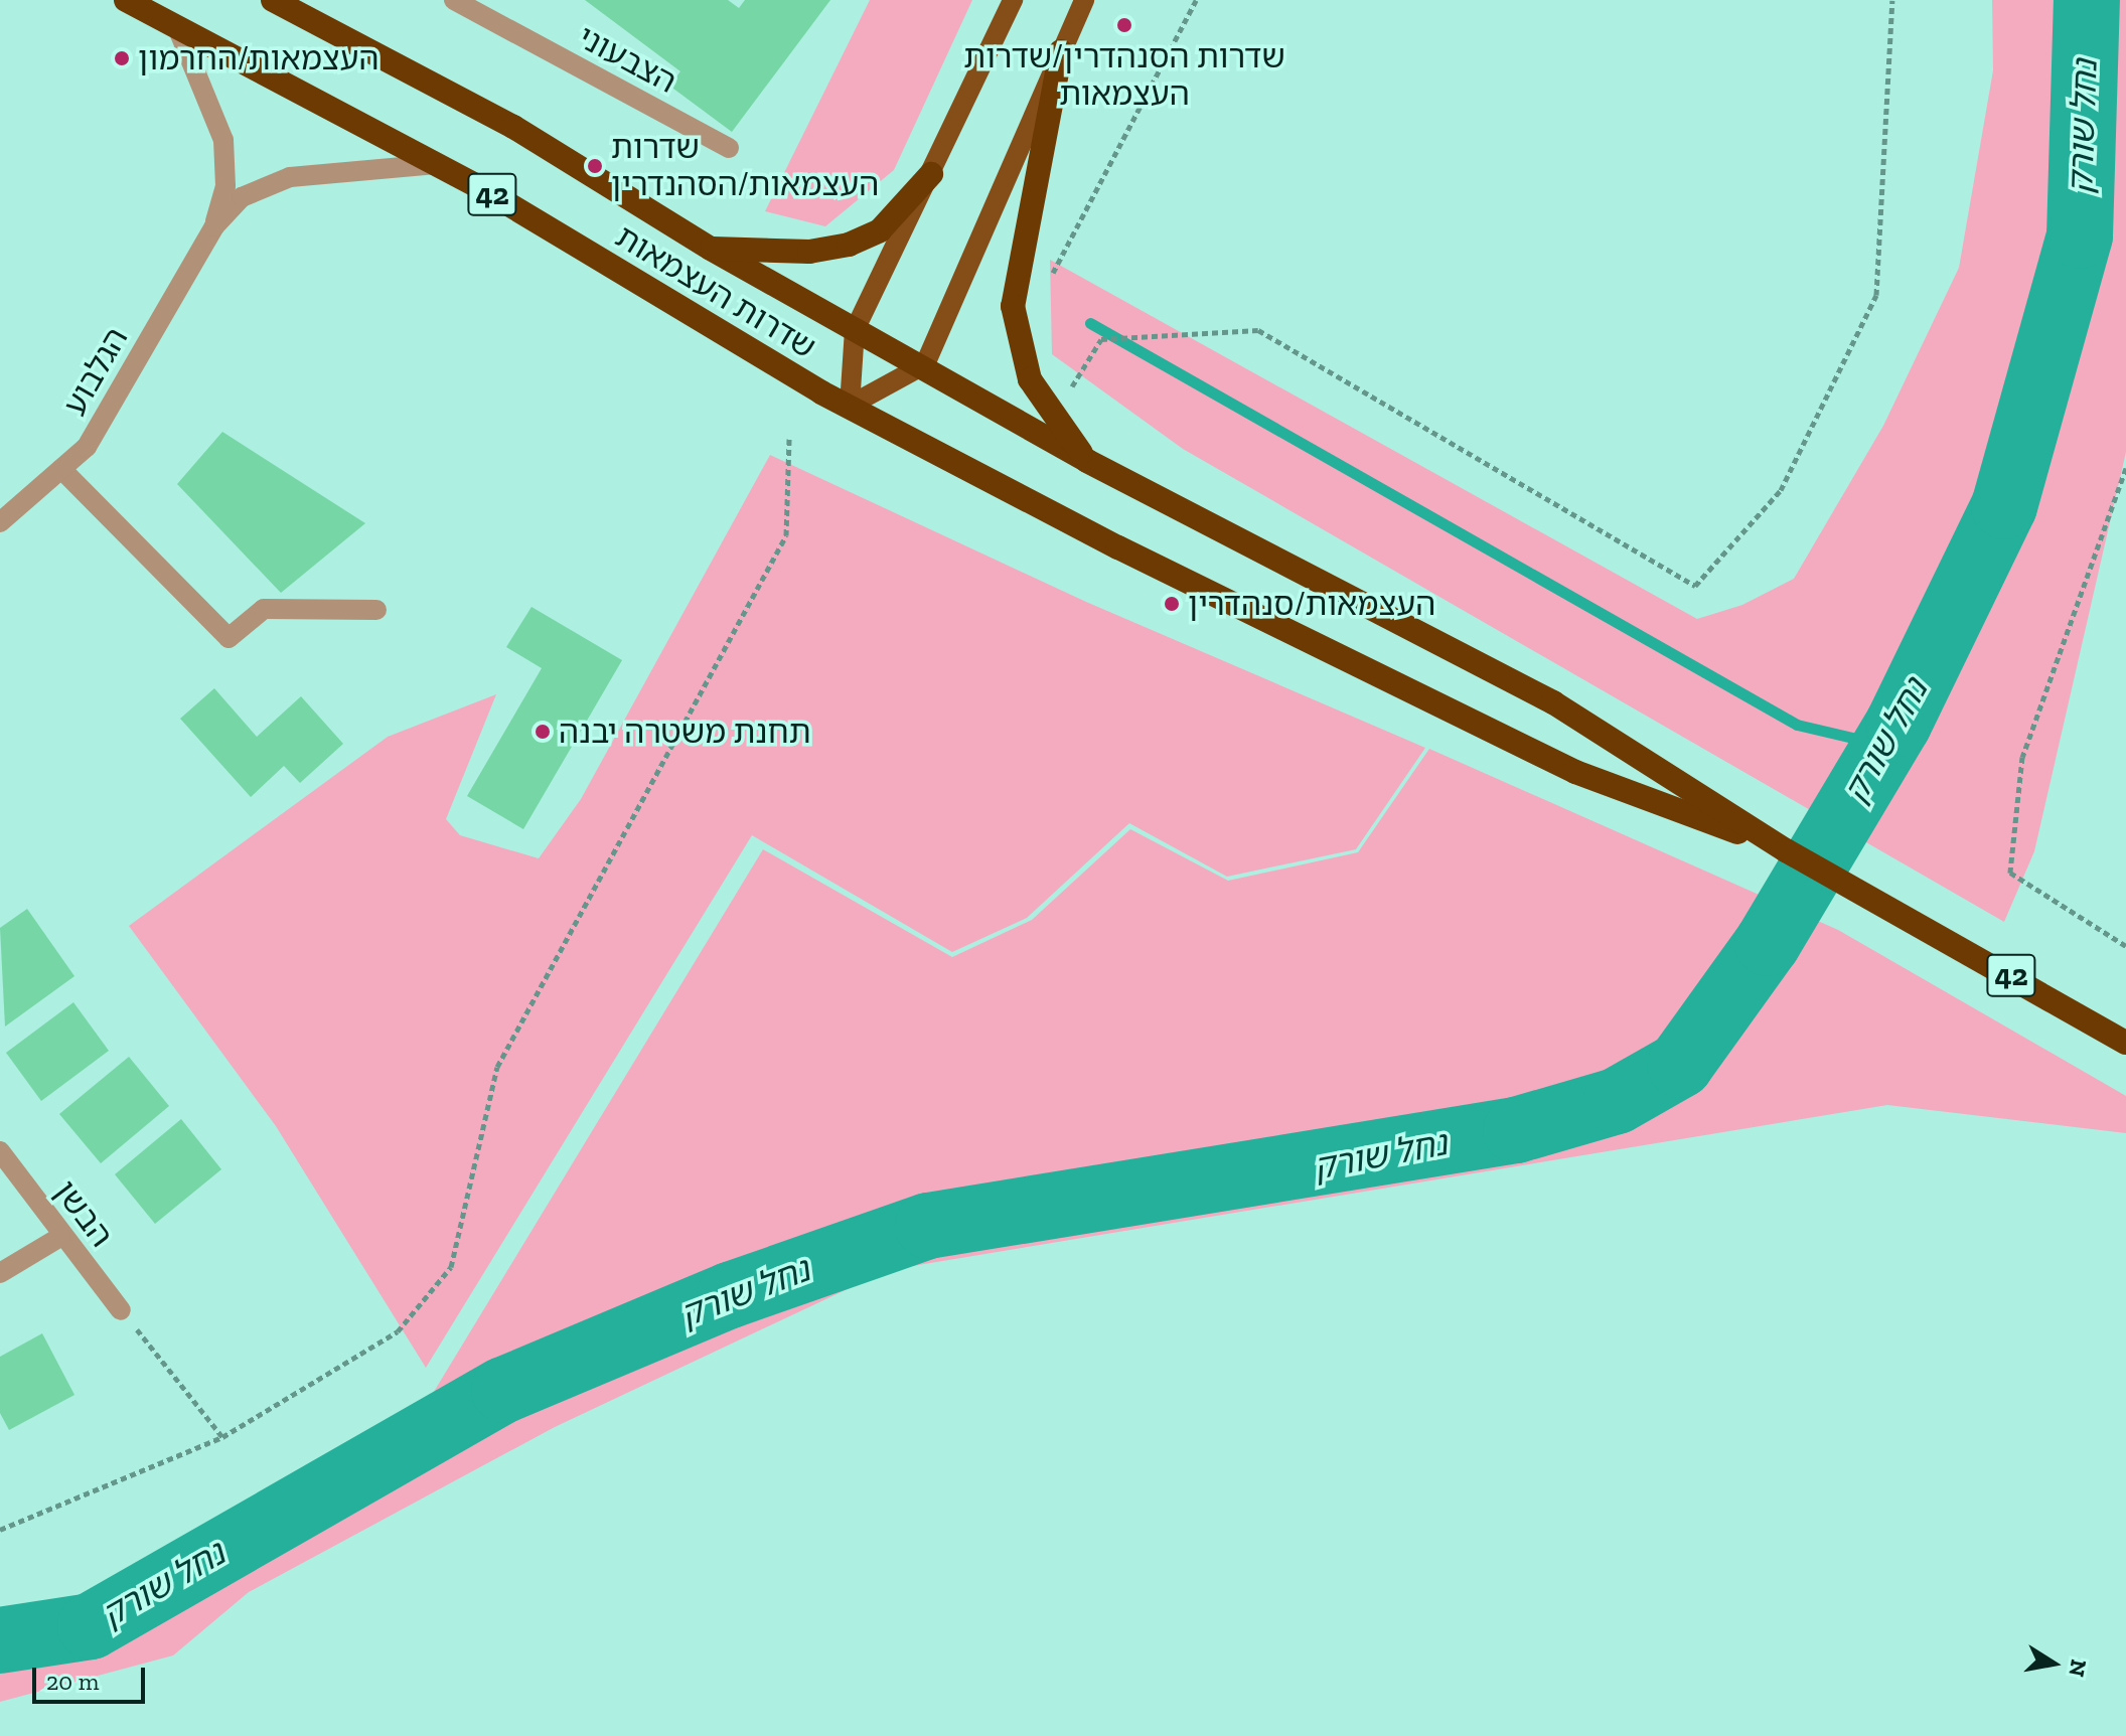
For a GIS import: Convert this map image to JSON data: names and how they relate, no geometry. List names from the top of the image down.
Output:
{
  "streets": {
    "highway": ["42", "שדרות העצמאות"],
    "street": ["הצבעוני", "הגלבוע", "הבשן"]
  },
  "crossings": [
    ["42", "שדרות העצמאות"],
    ["שדרות העצמאות", "הגלבוע"]
  ],
  "water": ["נחל שורק"],
  "places": [
    "שדרות הסנהדרין/שדרות העצמאות",
    "העצמאות/החרמון",
    "שדרות העצמאות/הסהנדרין",
    "העצמאות/סנהדרין",
    "תחנת משטרה יבנה"
  ],
  "scale_bar": "20 m",
  "north": "right"
}
